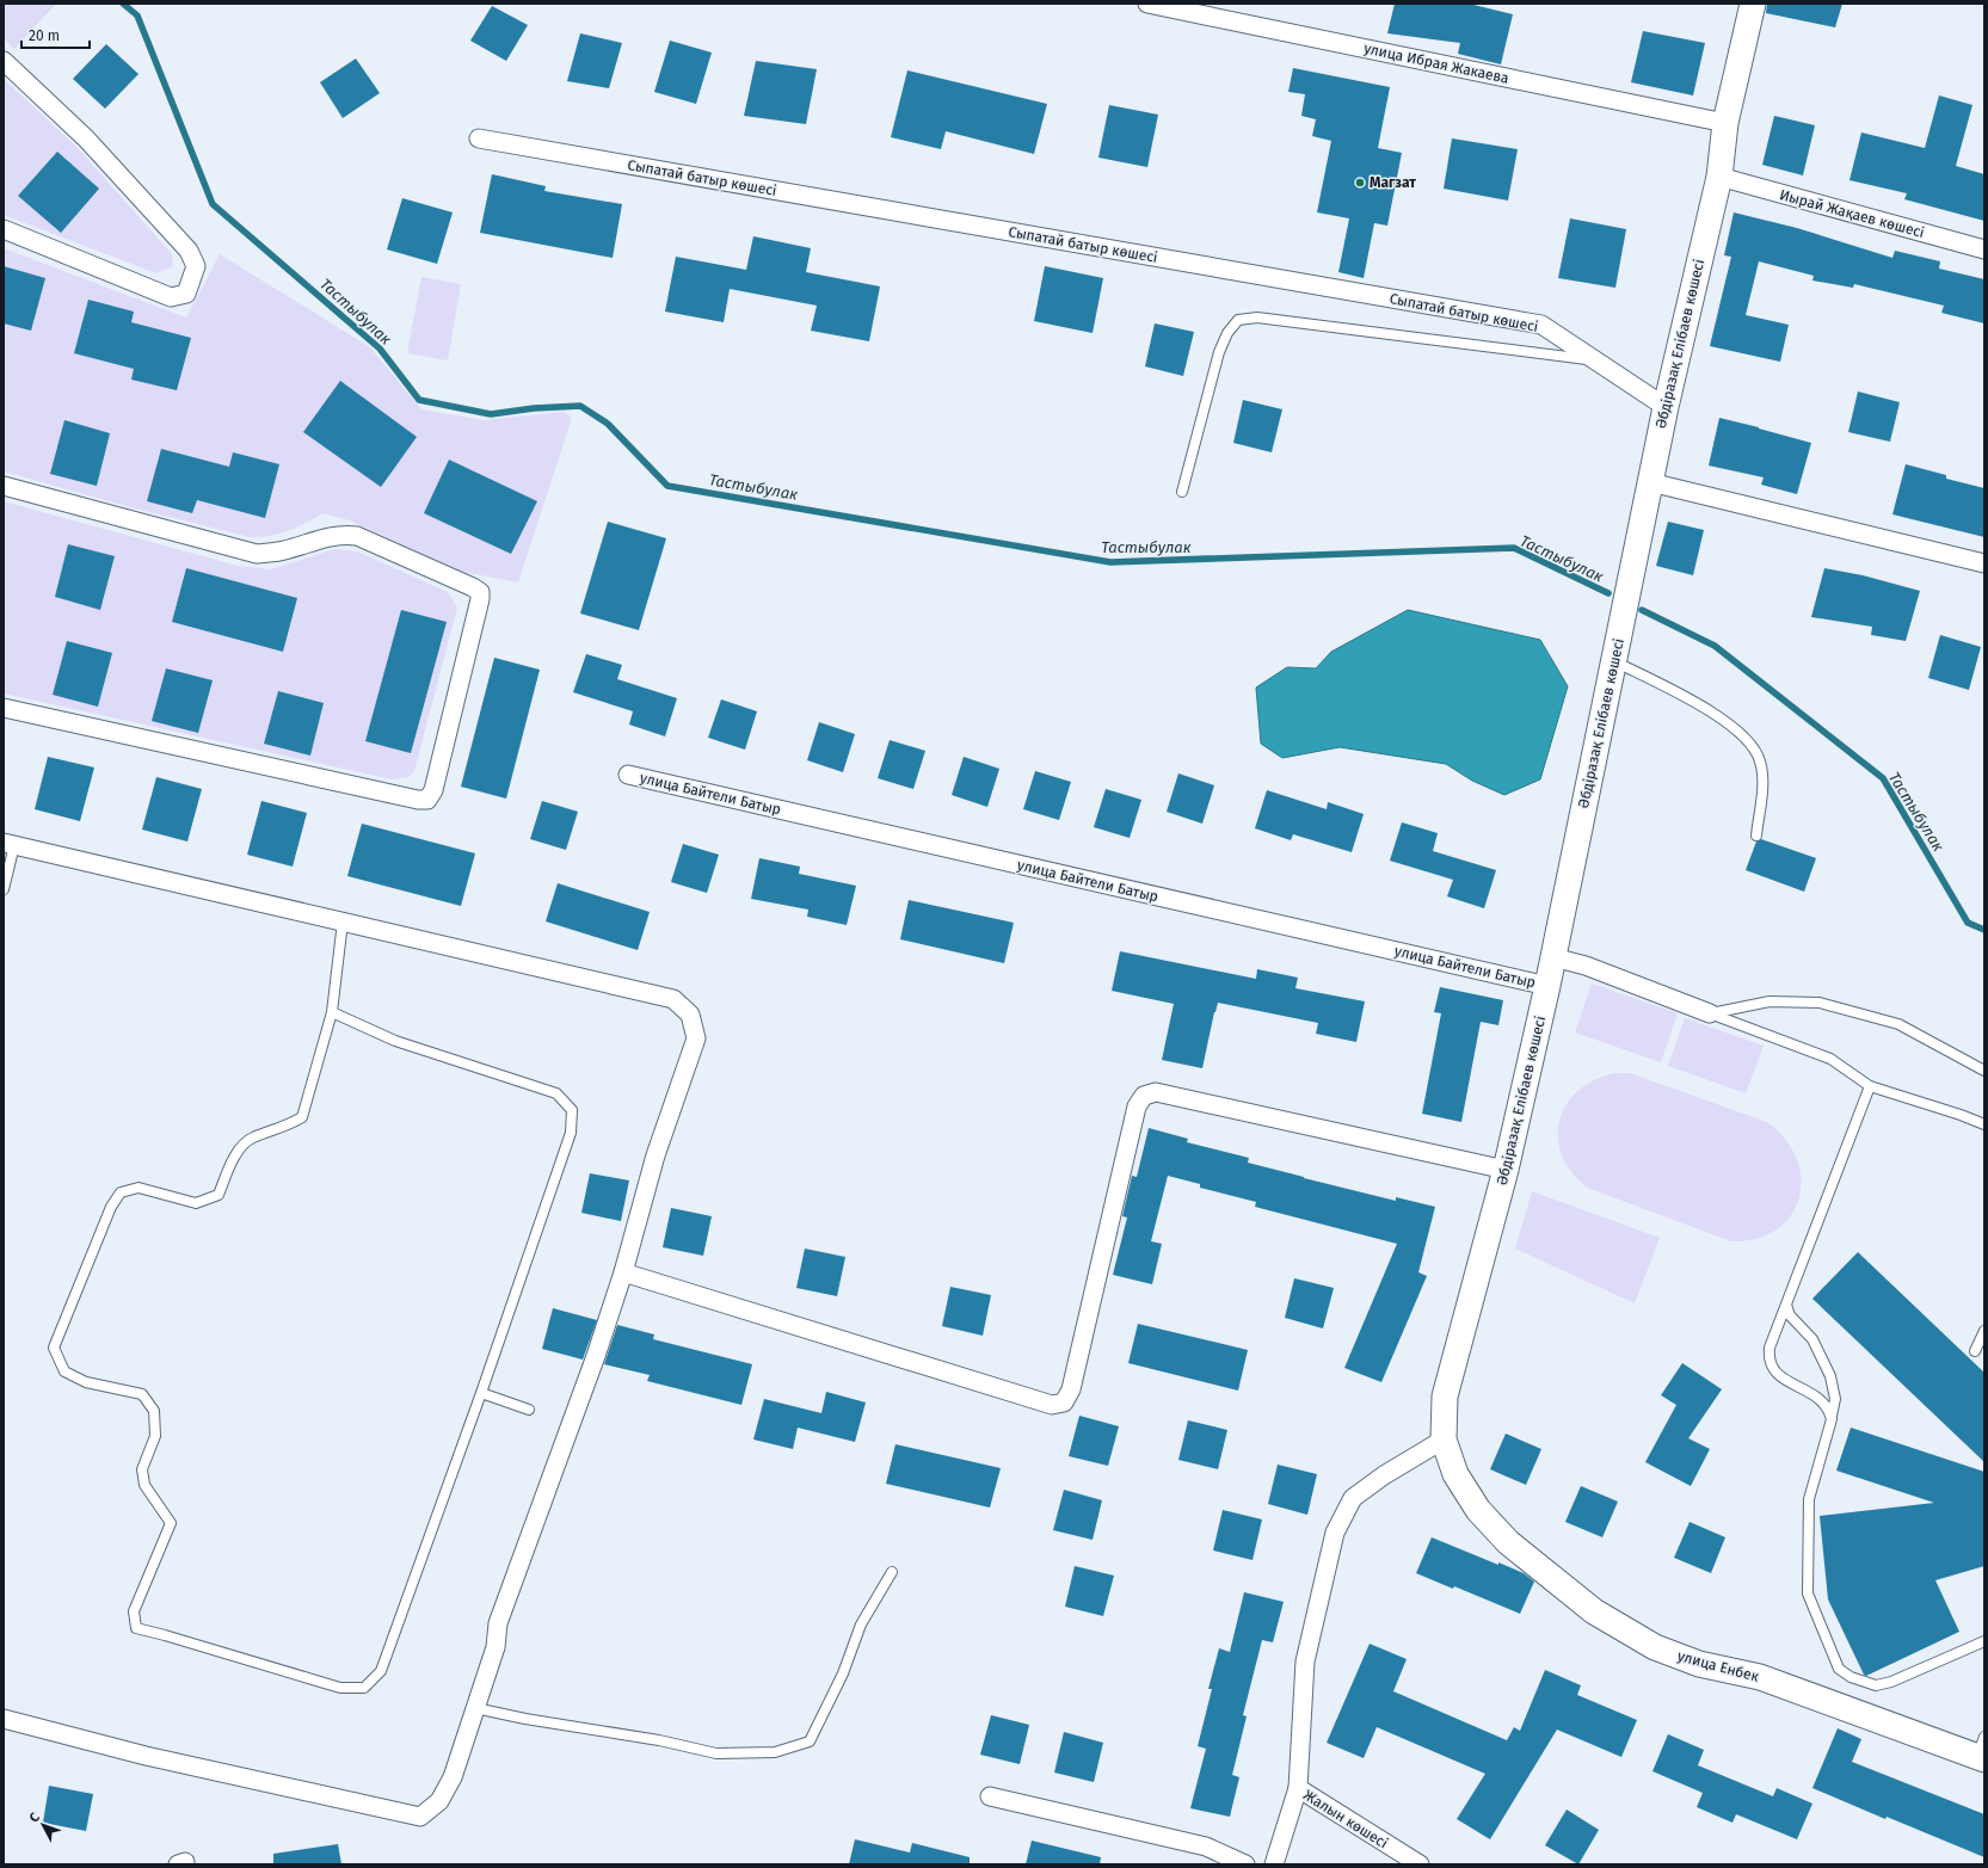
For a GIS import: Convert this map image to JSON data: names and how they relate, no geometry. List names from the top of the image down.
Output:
{
  "streets": {
    "street": [
      "улица Ибрая Жакаева",
      "Сыпатай батыр көшесі",
      "Иырай Жақаев көшесі",
      "Әбдіразақ Елібаев көшесі",
      "улица Байтели Батыр",
      "улица Енбек",
      "Жалын көшесі"
    ]
  },
  "crossings": [
    ["улица Ибрая Жакаева", "Әбдіразақ Елібаев көшесі"],
    ["Сыпатай батыр көшесі", "Әбдіразақ Елібаев көшесі"],
    ["Иырай Жақаев көшесі", "Әбдіразақ Елібаев көшесі"],
    ["Әбдіразақ Елібаев көшесі", "улица Байтели Батыр"],
    ["Әбдіразақ Елібаев көшесі", "улица Енбек"]
  ],
  "water": ["Тастыбулак"],
  "places": ["Магзат"],
  "scale_bar": "20 m",
  "north": "top left"
}
